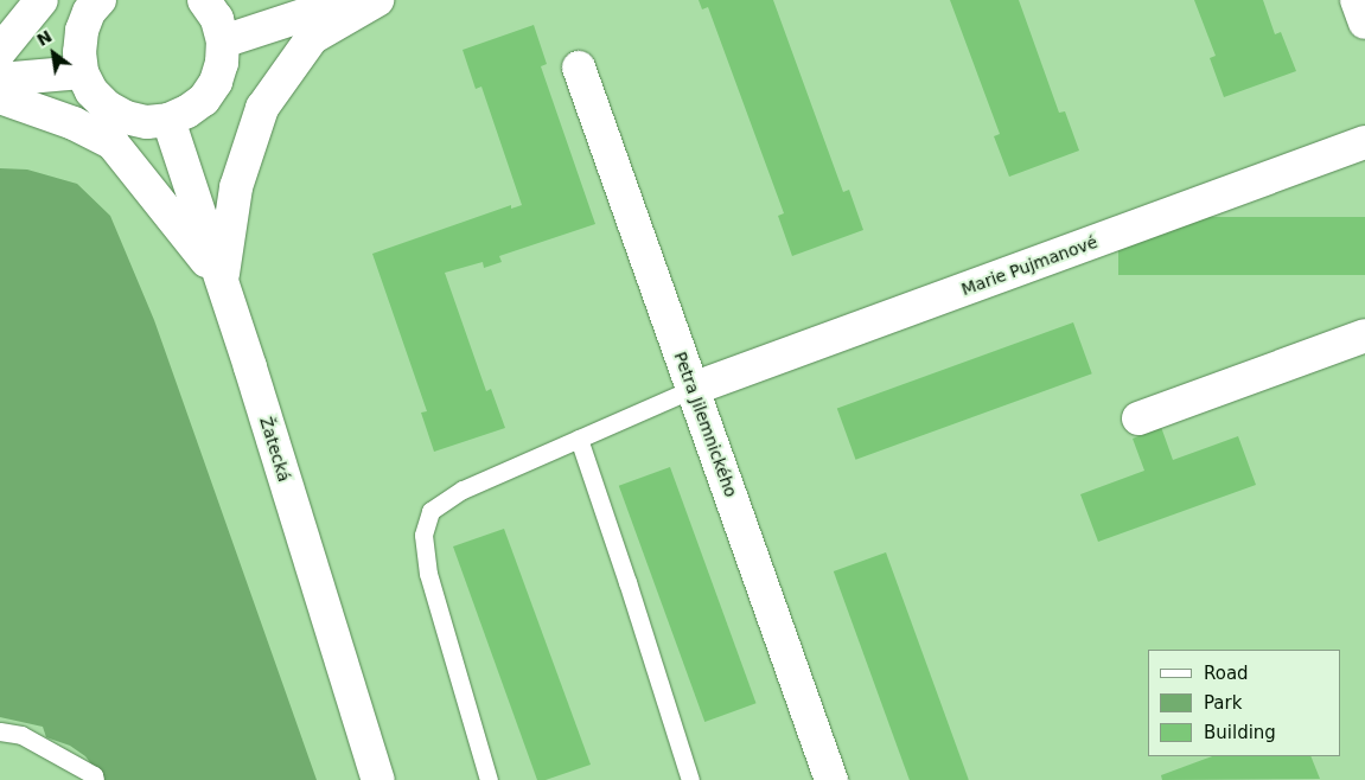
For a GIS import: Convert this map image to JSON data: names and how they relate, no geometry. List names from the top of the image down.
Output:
{
  "streets": {
    "street": ["Marie Pujmanové", "Petra Jilemnického", "Žatecká"]
  },
  "crossings": [
    ["Marie Pujmanové", "Petra Jilemnického"]
  ],
  "legend": ["Road", "Park", "Building"],
  "north": "top left"
}
